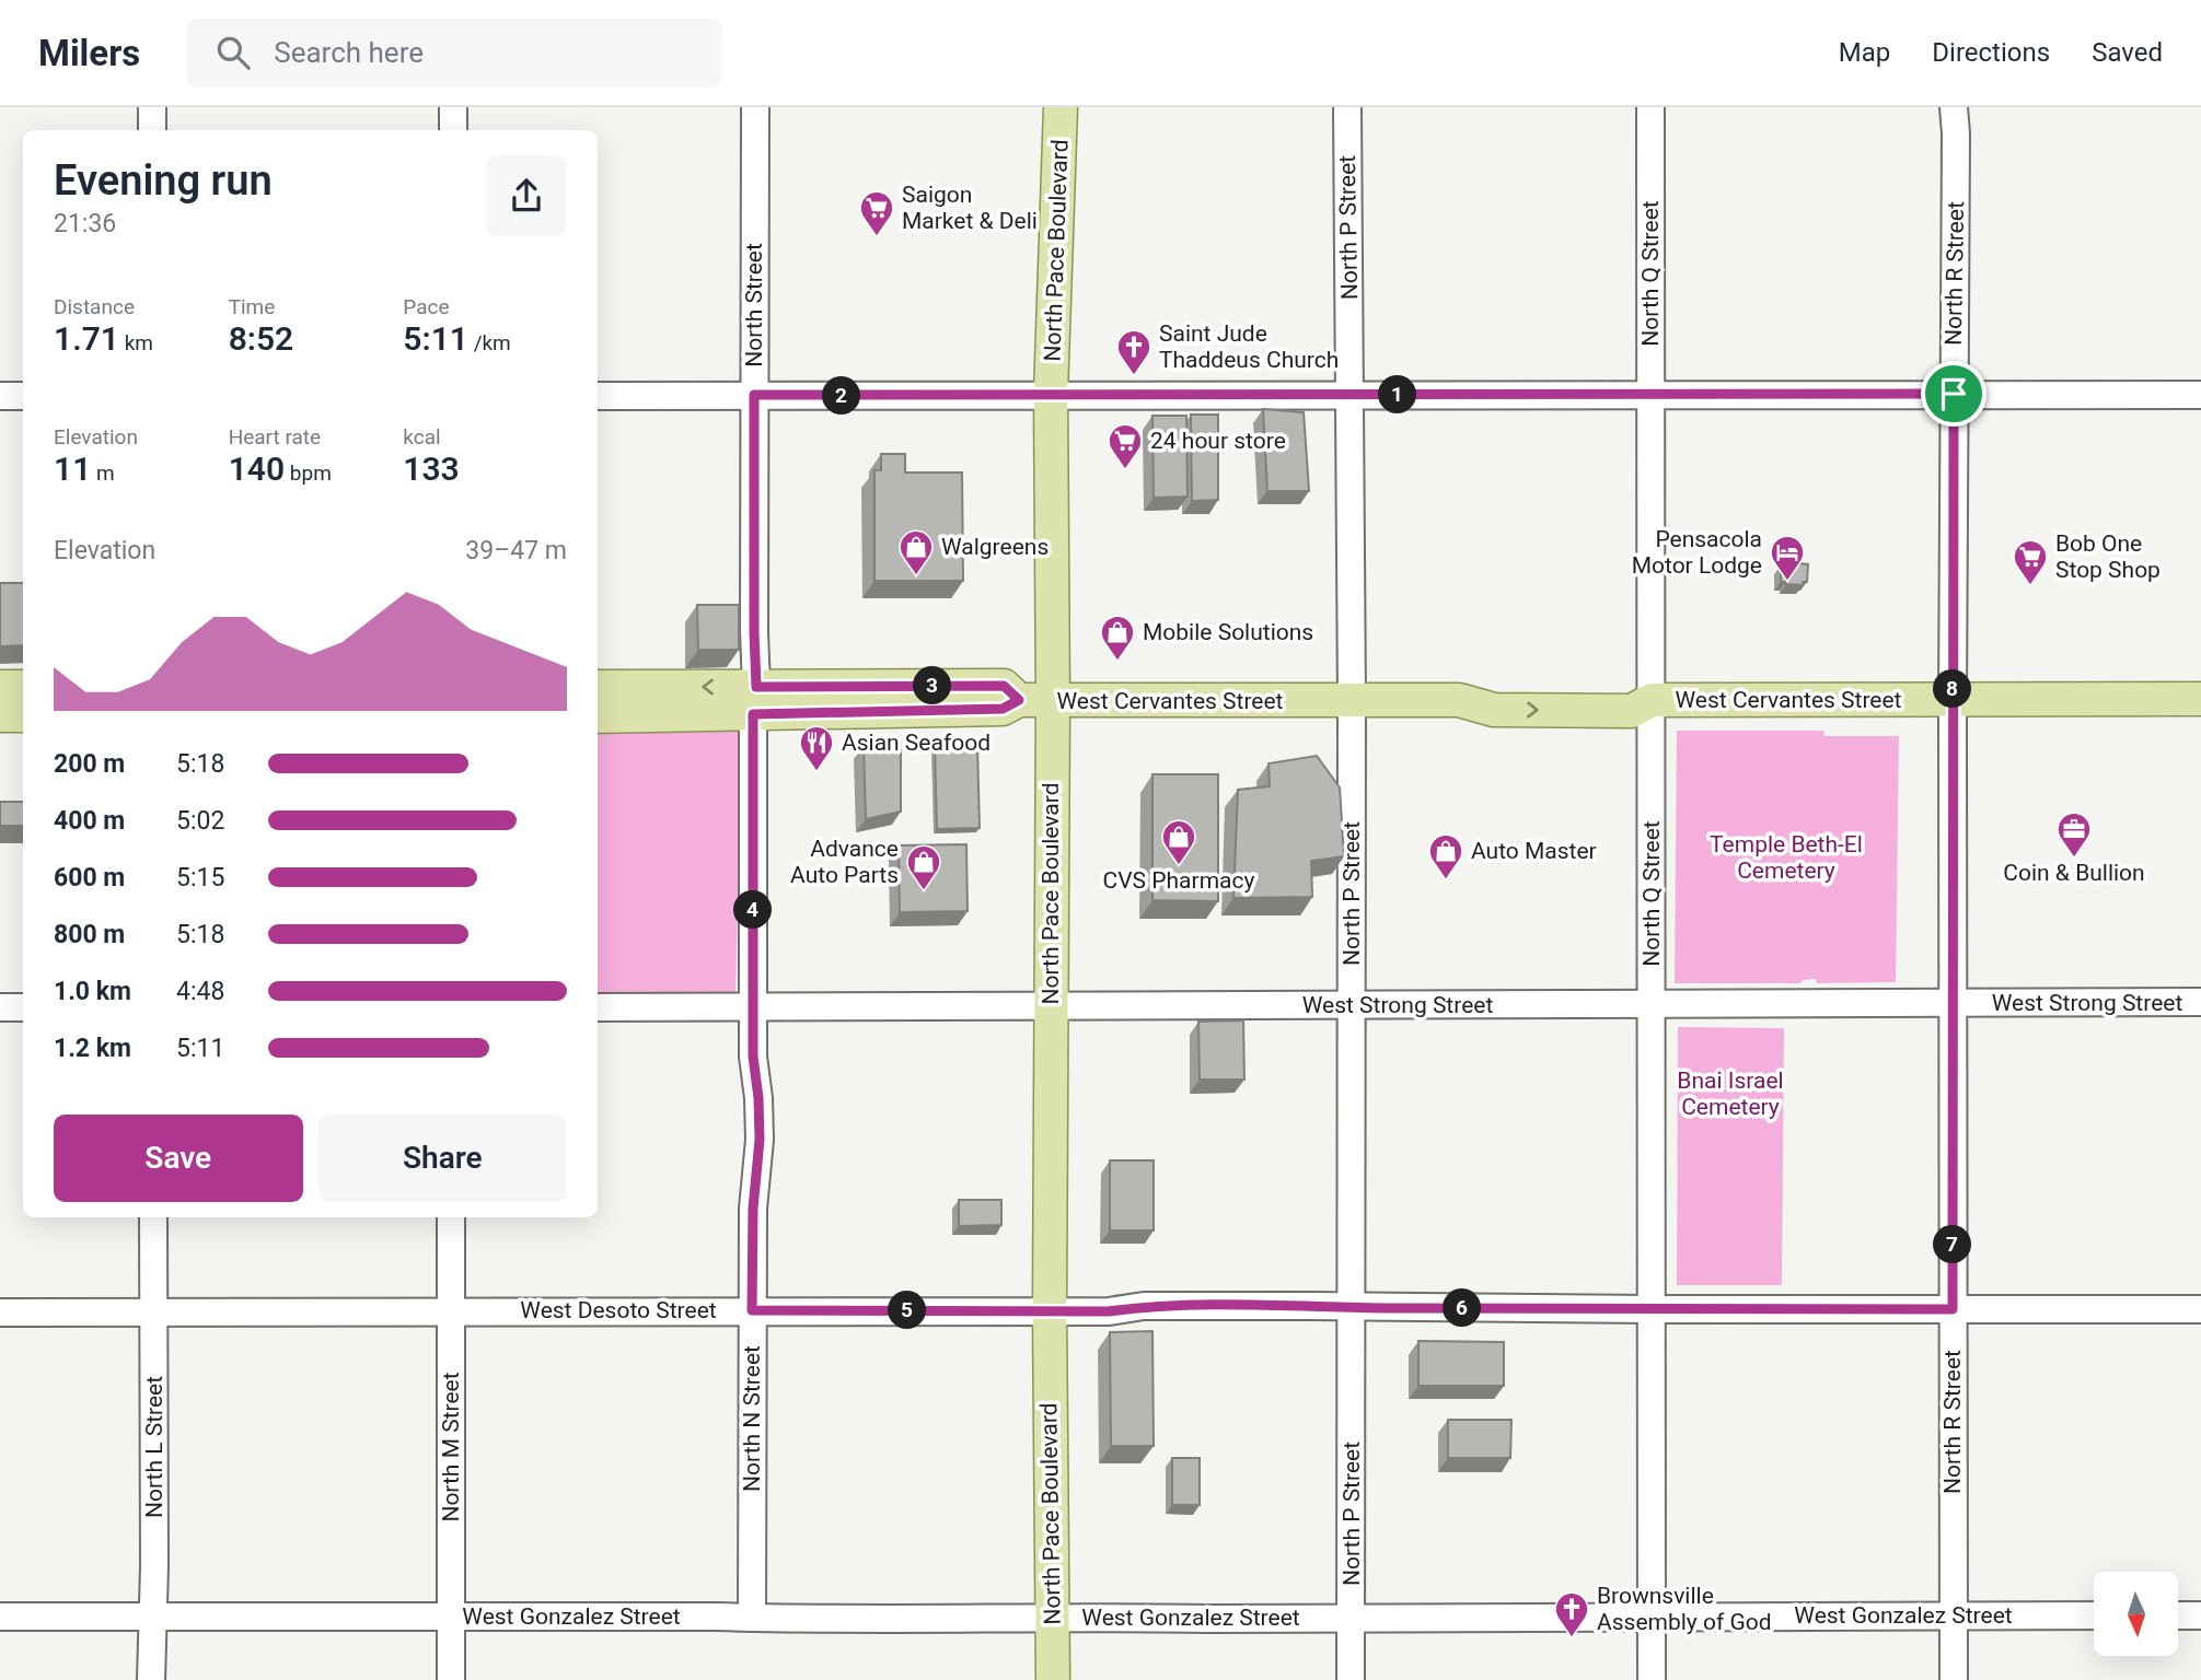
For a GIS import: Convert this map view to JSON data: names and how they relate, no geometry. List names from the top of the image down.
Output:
{
  "streets": {
    "main road": ["North Pace Boulevard", "West Cervantes Street"],
    "street": [
      "North P Street",
      "North Q Street",
      "North R Street",
      "North Street",
      "West Strong Street",
      "West Desoto Street",
      "North N Street",
      "North L Street",
      "North M Street",
      "West Gonzalez Street"
    ]
  },
  "crossings": [
    ["North P Street", "West Cervantes Street"],
    ["North P Street", "West Strong Street"],
    ["North P Street", "West Desoto Street"],
    ["North P Street", "West Gonzalez Street"],
    ["North Pace Boulevard", "West Cervantes Street"],
    ["North Pace Boulevard", "West Strong Street"],
    ["North Pace Boulevard", "West Desoto Street"],
    ["North Pace Boulevard", "West Gonzalez Street"],
    ["North Q Street", "West Cervantes Street"],
    ["North Q Street", "West Strong Street"],
    ["North Q Street", "West Desoto Street"],
    ["North Q Street", "West Gonzalez Street"],
    ["North R Street", "West Cervantes Street"],
    ["North R Street", "West Strong Street"],
    ["North R Street", "West Desoto Street"],
    ["North R Street", "West Gonzalez Street"],
    ["North Street", "West Cervantes Street"],
    ["North Street", "North N Street"],
    ["West Cervantes Street", "North N Street"],
    ["West Strong Street", "North N Street"],
    ["West Desoto Street", "North N Street"],
    ["West Desoto Street", "North L Street"],
    ["West Desoto Street", "North M Street"],
    ["North N Street", "West Gonzalez Street"],
    ["North L Street", "West Gonzalez Street"],
    ["North M Street", "West Gonzalez Street"]
  ],
  "parks": ["Temple Beth-El Cemetery", "Bnai Israel Cemetery"],
  "places": {
    "supermarket": ["Saigon Market & Deli", "24 hour store", "Bob One Stop Shop"],
    "church": ["Saint Jude Thaddeus Church", "Brownsville Assembly of God"],
    "shop": [
      "Walgreens",
      "Mobile Solutions",
      "CVS Pharmacy",
      "Auto Master",
      "Advance Auto Parts"
    ],
    "hotel": ["Pensacola Motor Lodge"],
    "restaurant": ["Asian Seafood"],
    "office": ["Coin & Bullion"]
  },
  "north": "bottom",
  "page": {
    "header": "Milers",
    "search": "Search here",
    "nav": ["Map", "Directions", "Saved"],
    "heading": ["Evening run", "21:36"],
    "stats": [
      ["Distance", "1.71 km"],
      ["Time", "8:52"],
      ["Pace", "5:11 /km"],
      ["Elevation", "11 m"],
      ["Heart rate", "140 bpm"],
      ["kcal", "133"]
    ],
    "pins": [
      "1",
      "2",
      "3",
      "8",
      "4",
      "7",
      "6",
      "5"
    ],
    "chart": ["Elevation", "39–47 m"],
    "list": [
      {
        "name": "200 m",
        "note": "5:18"
      },
      {
        "name": "400 m",
        "note": "5:02"
      },
      {
        "name": "600 m",
        "note": "5:15"
      },
      {
        "name": "800 m",
        "note": "5:18"
      },
      {
        "name": "1.0 km",
        "note": "4:48"
      },
      {
        "name": "1.2 km",
        "note": "5:11"
      }
    ],
    "buttons": ["Save", "Share"]
  }
}
